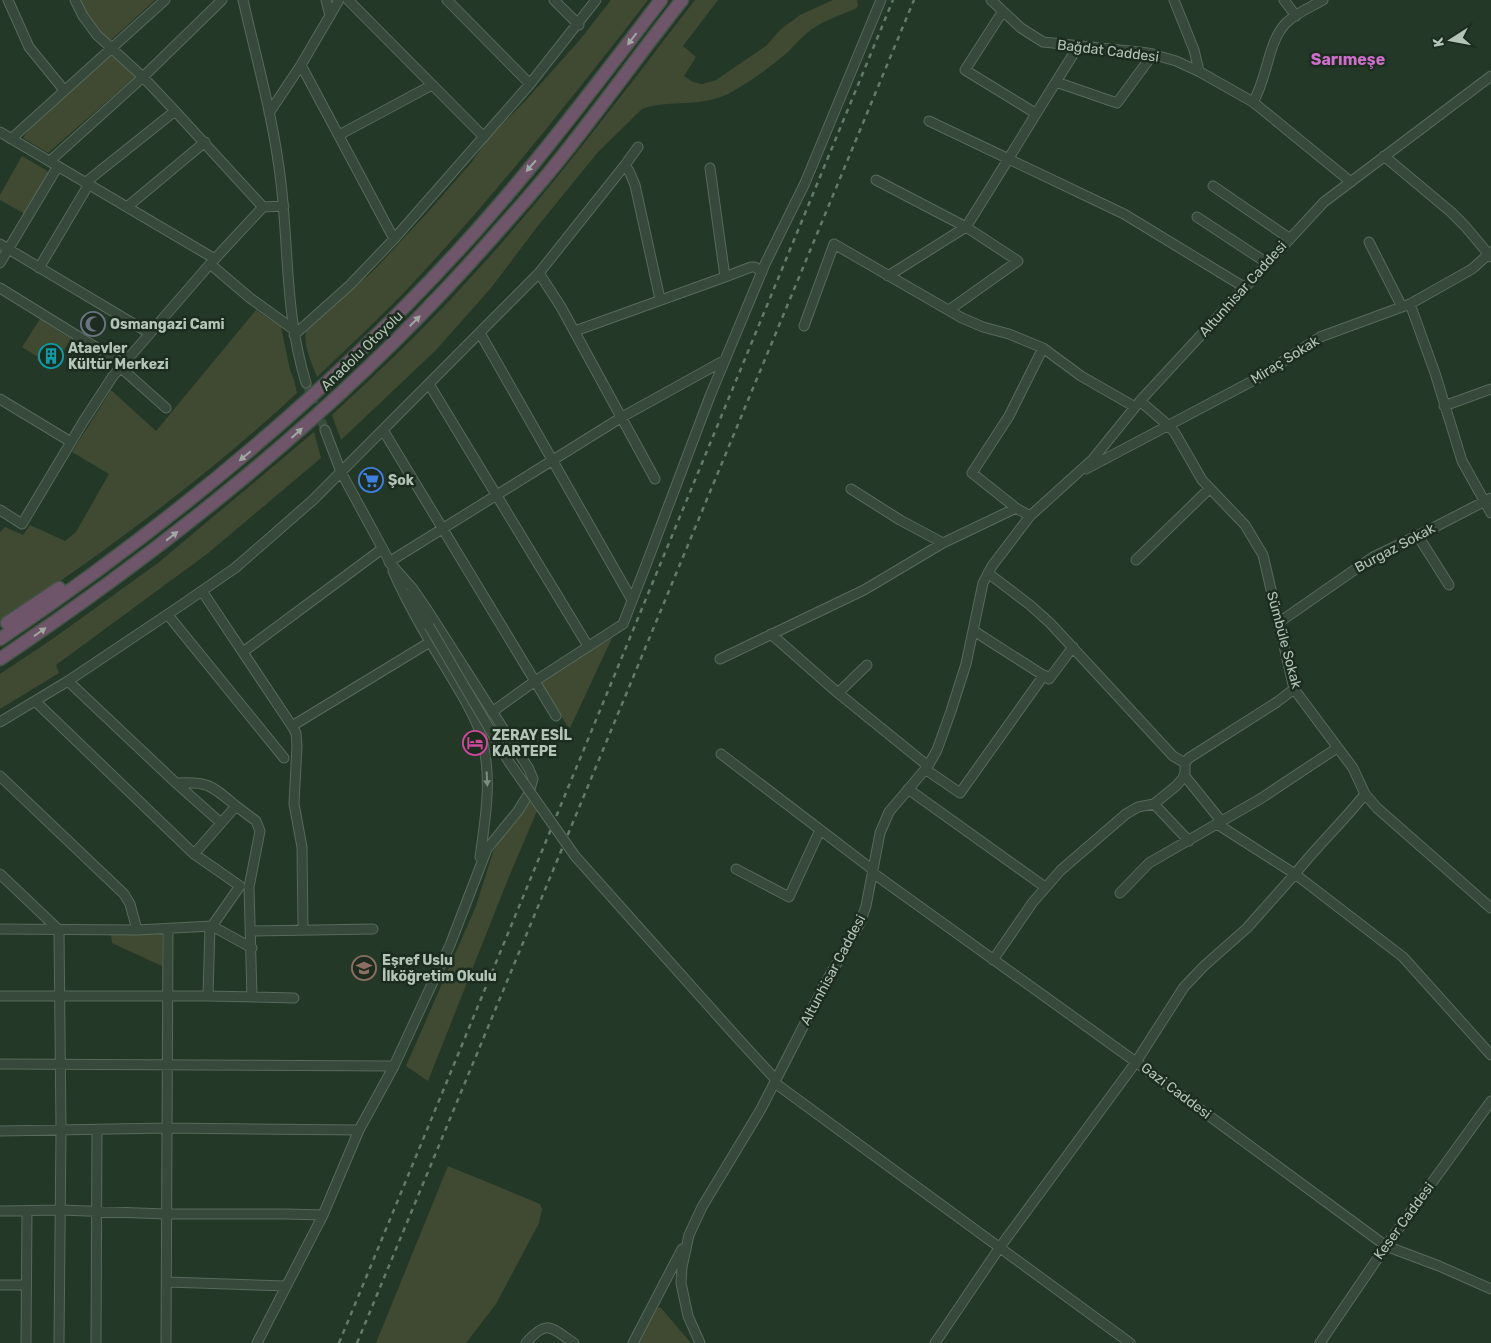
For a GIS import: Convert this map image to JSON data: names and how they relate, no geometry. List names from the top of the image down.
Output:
{
  "streets": {
    "highway": ["Anadolu Otoyolu"],
    "street": [
      "Bağdat Caddesi",
      "Altunhisar Caddesi",
      "Miraç Sokak",
      "Burgaz Sokak",
      "Sümbüle Sokak",
      "Gazi Caddesi",
      "Keser Caddesi"
    ]
  },
  "crossings": [
    ["Bağdat Caddesi", "Altunhisar Caddesi"],
    ["Altunhisar Caddesi", "Miraç Sokak"],
    ["Altunhisar Caddesi", "Sümbüle Sokak"],
    ["Altunhisar Caddesi", "Gazi Caddesi"],
    ["Miraç Sokak", "Sümbüle Sokak"],
    ["Burgaz Sokak", "Sümbüle Sokak"],
    ["Gazi Caddesi", "Keser Caddesi"]
  ],
  "districts": ["Sarımeşe"],
  "places": {
    "mosque": ["Osmangazi Cami"],
    "building": ["Ataevler Kültür Merkezi"],
    "supermarket": ["Şok"],
    "hotel": ["ZERAY ESİL KARTEPE"],
    "school or university": ["Eşref Uslu İlköğretim Okulu"]
  },
  "north": "left"
}
